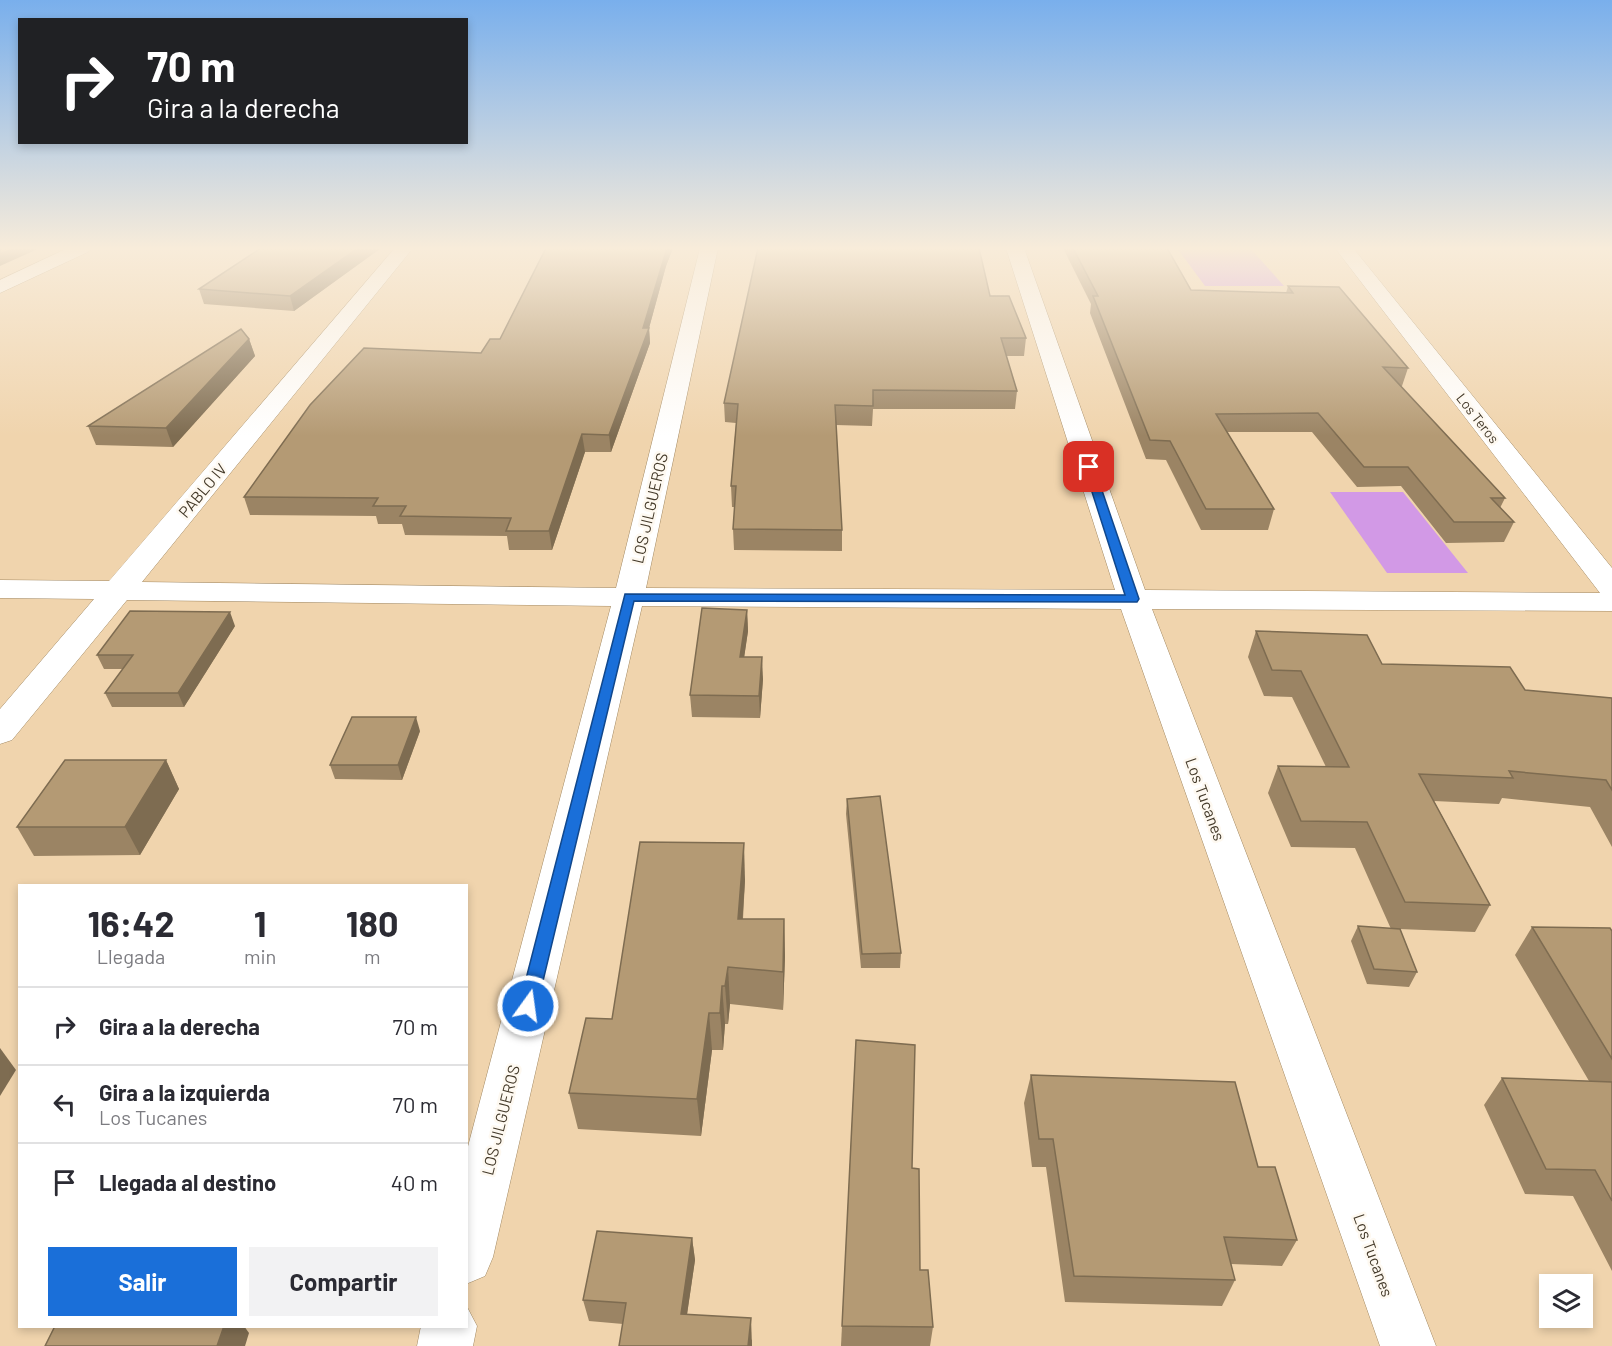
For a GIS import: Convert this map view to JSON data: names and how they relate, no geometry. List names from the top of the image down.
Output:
{
  "streets": {
    "street": [
      "Los Teros",
      "PABLO IV",
      "LOS JILGUEROS",
      "Los Tucanes"
    ]
  },
  "page": {
    "turn": ["70 m", "Gira a la derecha"],
    "eta": [
      "16:42",
      "Llegada",
      "1",
      "min",
      "180",
      "m"
    ],
    "list": [
      {
        "name": "Gira a la derecha",
        "value": "70 m"
      },
      {
        "name": "Gira a la izquierda",
        "note": "Los Tucanes",
        "value": "70 m"
      },
      {
        "name": "Llegada al destino",
        "value": "40 m"
      }
    ],
    "buttons": ["Salir", "Compartir"]
  }
}
